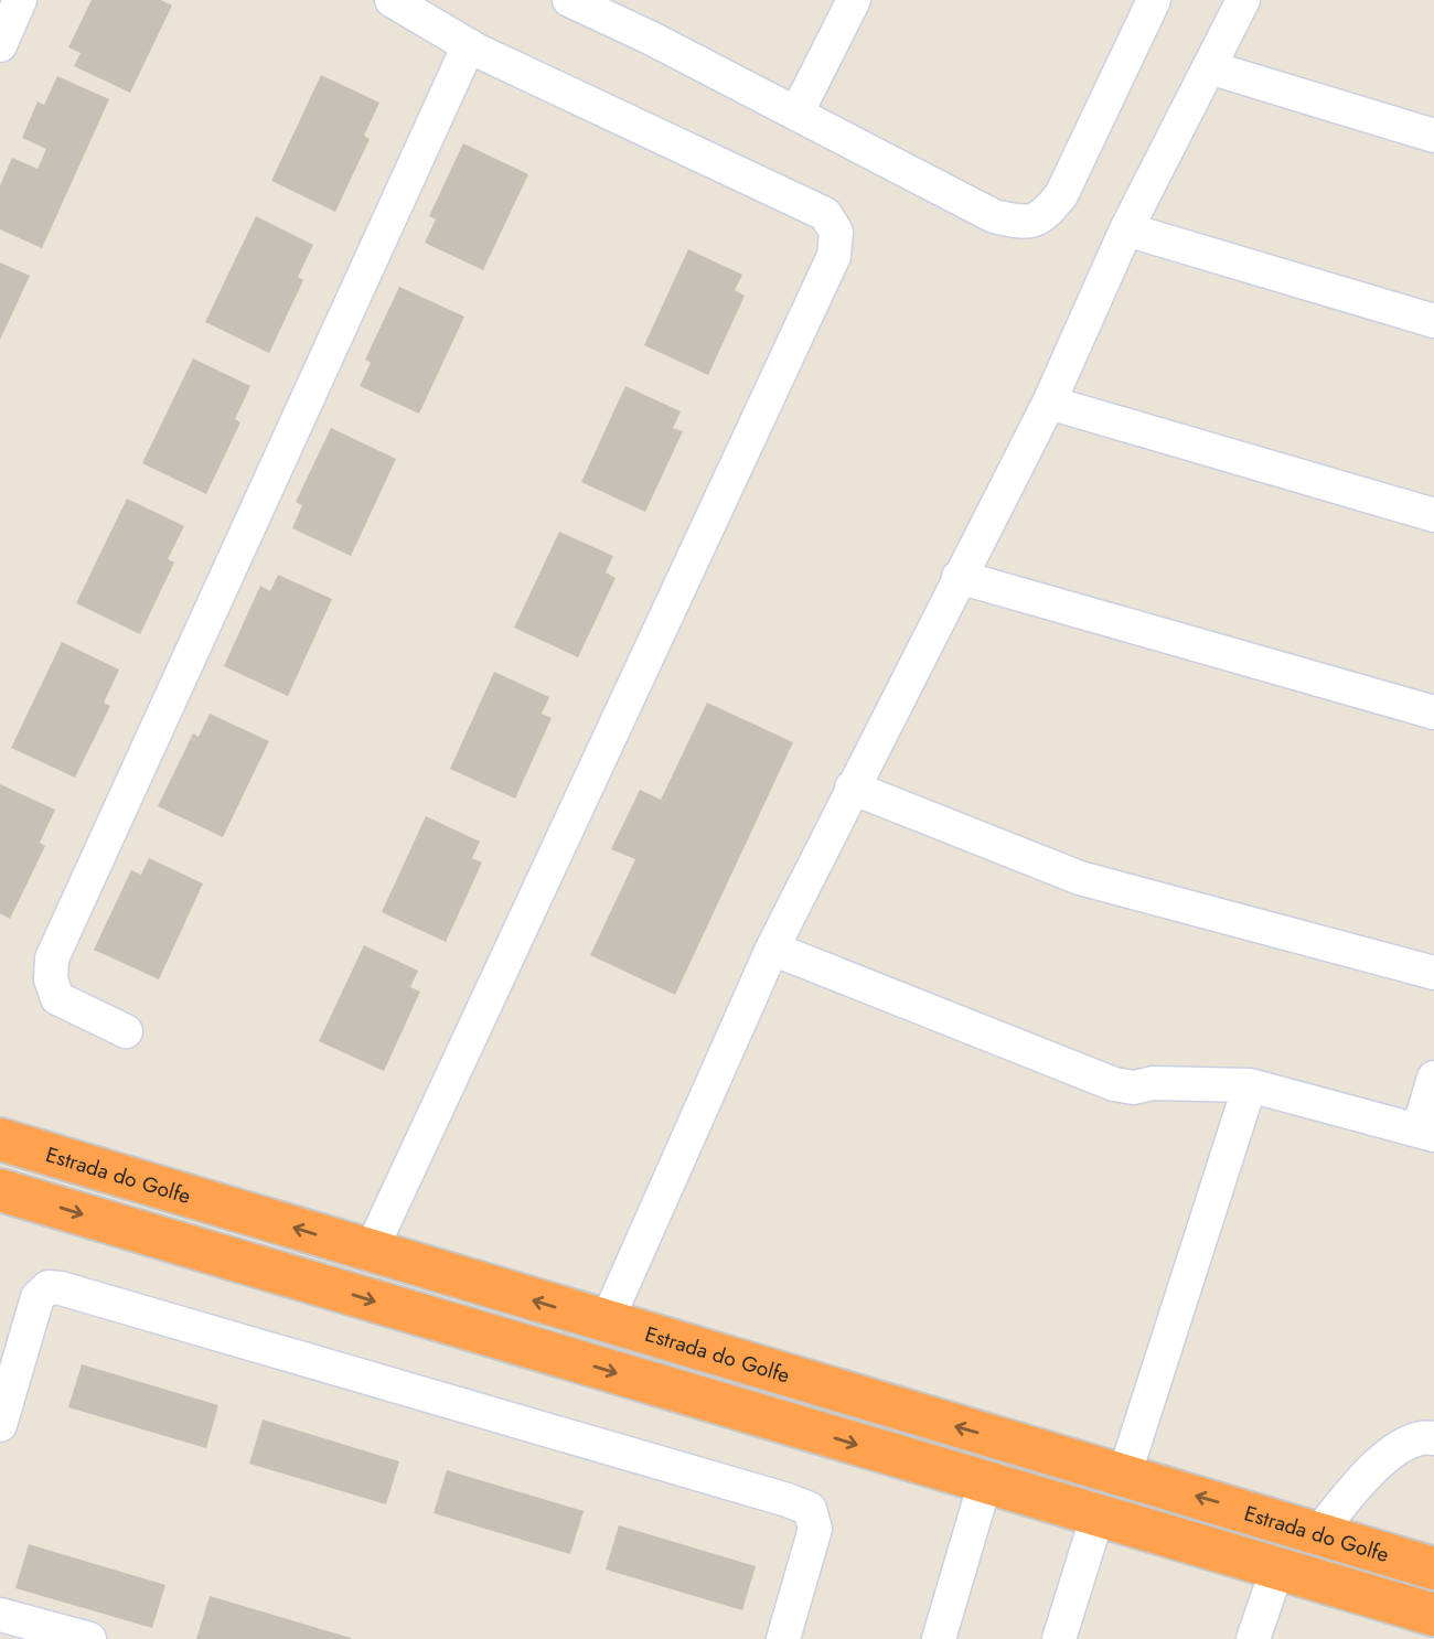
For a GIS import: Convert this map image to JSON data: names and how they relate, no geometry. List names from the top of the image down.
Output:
{
  "streets": {
    "highway": ["Estrada do Golfe"]
  }
}
